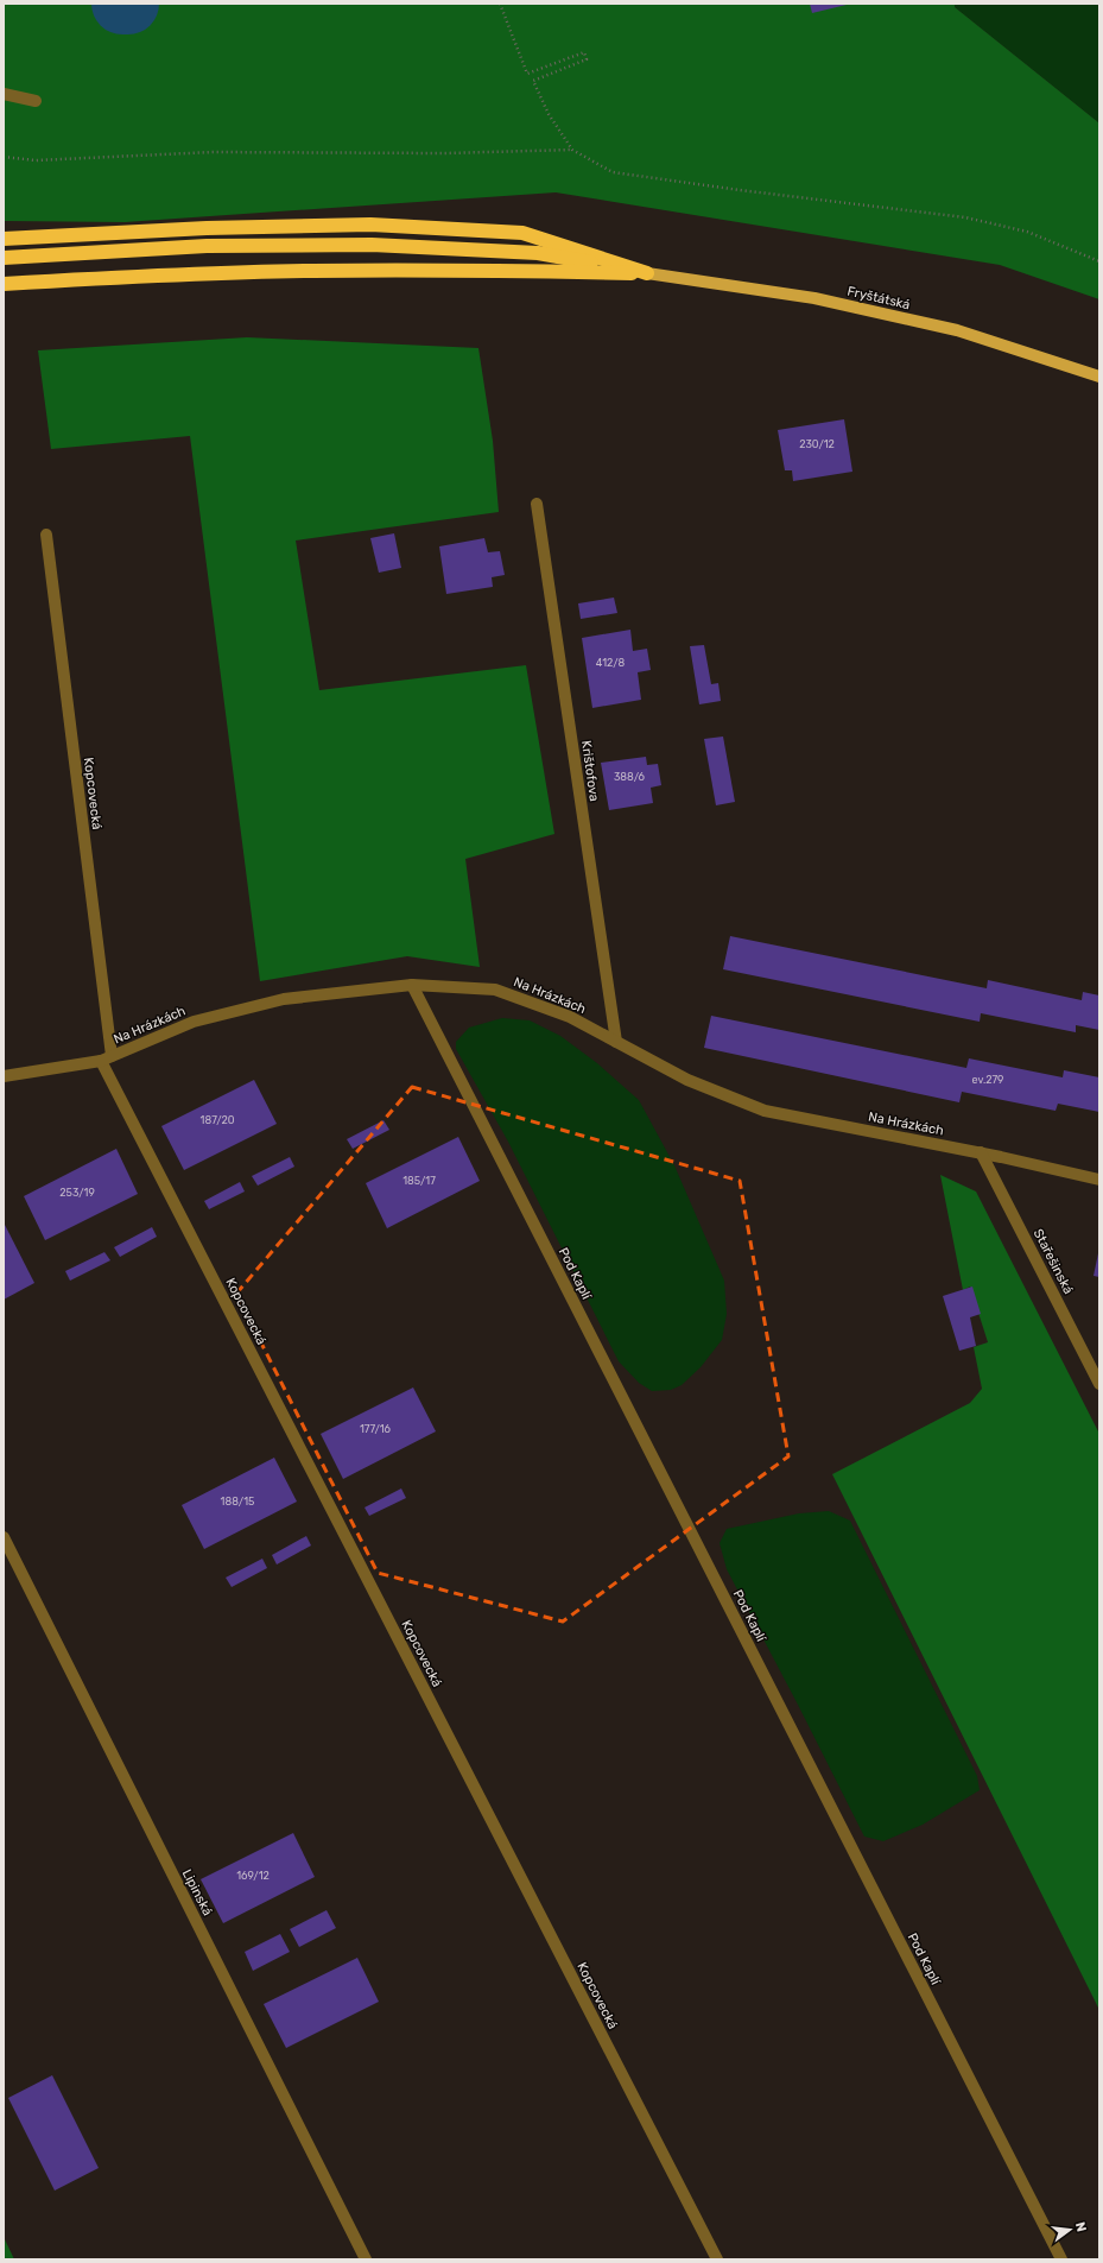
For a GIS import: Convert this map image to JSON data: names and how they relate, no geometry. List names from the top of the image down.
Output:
{
  "streets": {
    "main road": ["Fryštátská"],
    "street": [
      "Krištofova",
      "Kopcovecká",
      "Na Hrázkách",
      "Stařešinská",
      "Pod Kaplí",
      "Lipinská"
    ]
  },
  "crossings": [
    ["Krištofova", "Na Hrázkách"],
    ["Kopcovecká", "Na Hrázkách"],
    ["Na Hrázkách", "Stařešinská"],
    ["Na Hrázkách", "Pod Kaplí"]
  ],
  "house_numbers": [
    "230/12",
    "412/8",
    "388/6",
    "ev.279",
    "187/20",
    "185/17",
    "253/19",
    "177/16",
    "188/15",
    "169/12"
  ],
  "north": "right"
}
